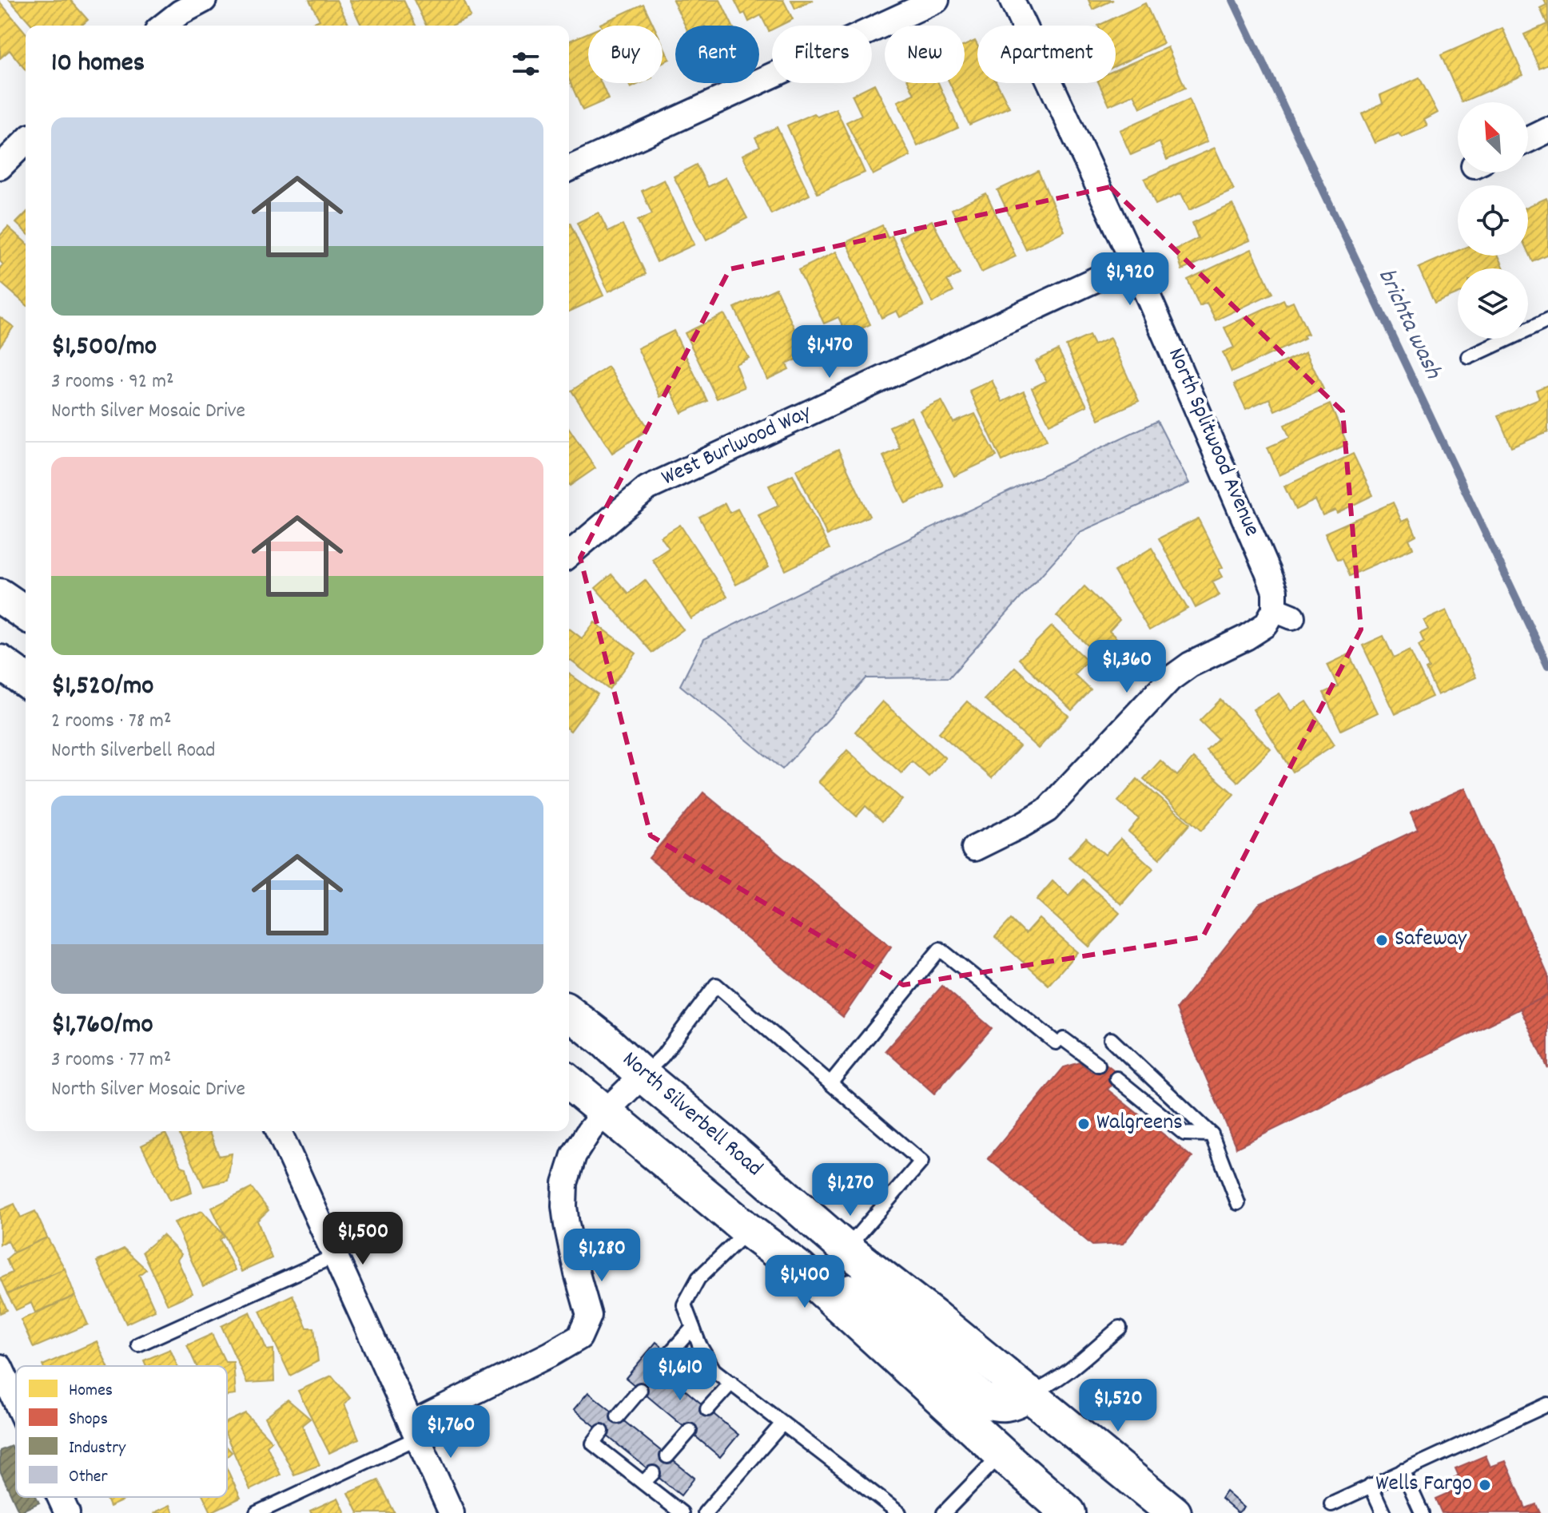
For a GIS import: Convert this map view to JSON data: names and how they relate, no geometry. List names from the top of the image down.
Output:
{
  "streets": {
    "main road": ["North Silverbell Road"],
    "street": ["North Splitwood Avenue", "West Burlwood Way"]
  },
  "crossings": [
    ["North Splitwood Avenue", "West Burlwood Way"]
  ],
  "water": ["brichta wash"],
  "places": ["Safeway", "Walgreens", "Wells Fargo"],
  "legend": [
    "Homes",
    "Shops",
    "Industry",
    "Other"
  ],
  "north": "top left",
  "page": {
    "chip": [
      "Buy",
      "Rent",
      "Filters",
      "New",
      "Apartment"
    ],
    "heading": "10 homes",
    "list": [
      {
        "name": "$1,500/mo",
        "note": "3 rooms · 92 m² · North Silver Mosaic Drive"
      },
      {
        "name": "$1,520/mo",
        "note": "2 rooms · 78 m² · North Silverbell Road"
      },
      {
        "name": "$1,760/mo",
        "note": "3 rooms · 77 m² · North Silver Mosaic Drive"
      }
    ],
    "price": [
      "$1,920",
      "$1,470",
      "$1,360",
      "$1,270",
      "$1,500",
      "$1,280",
      "$1,400",
      "$1,610",
      "$1,520",
      "$1,760"
    ]
  }
}
